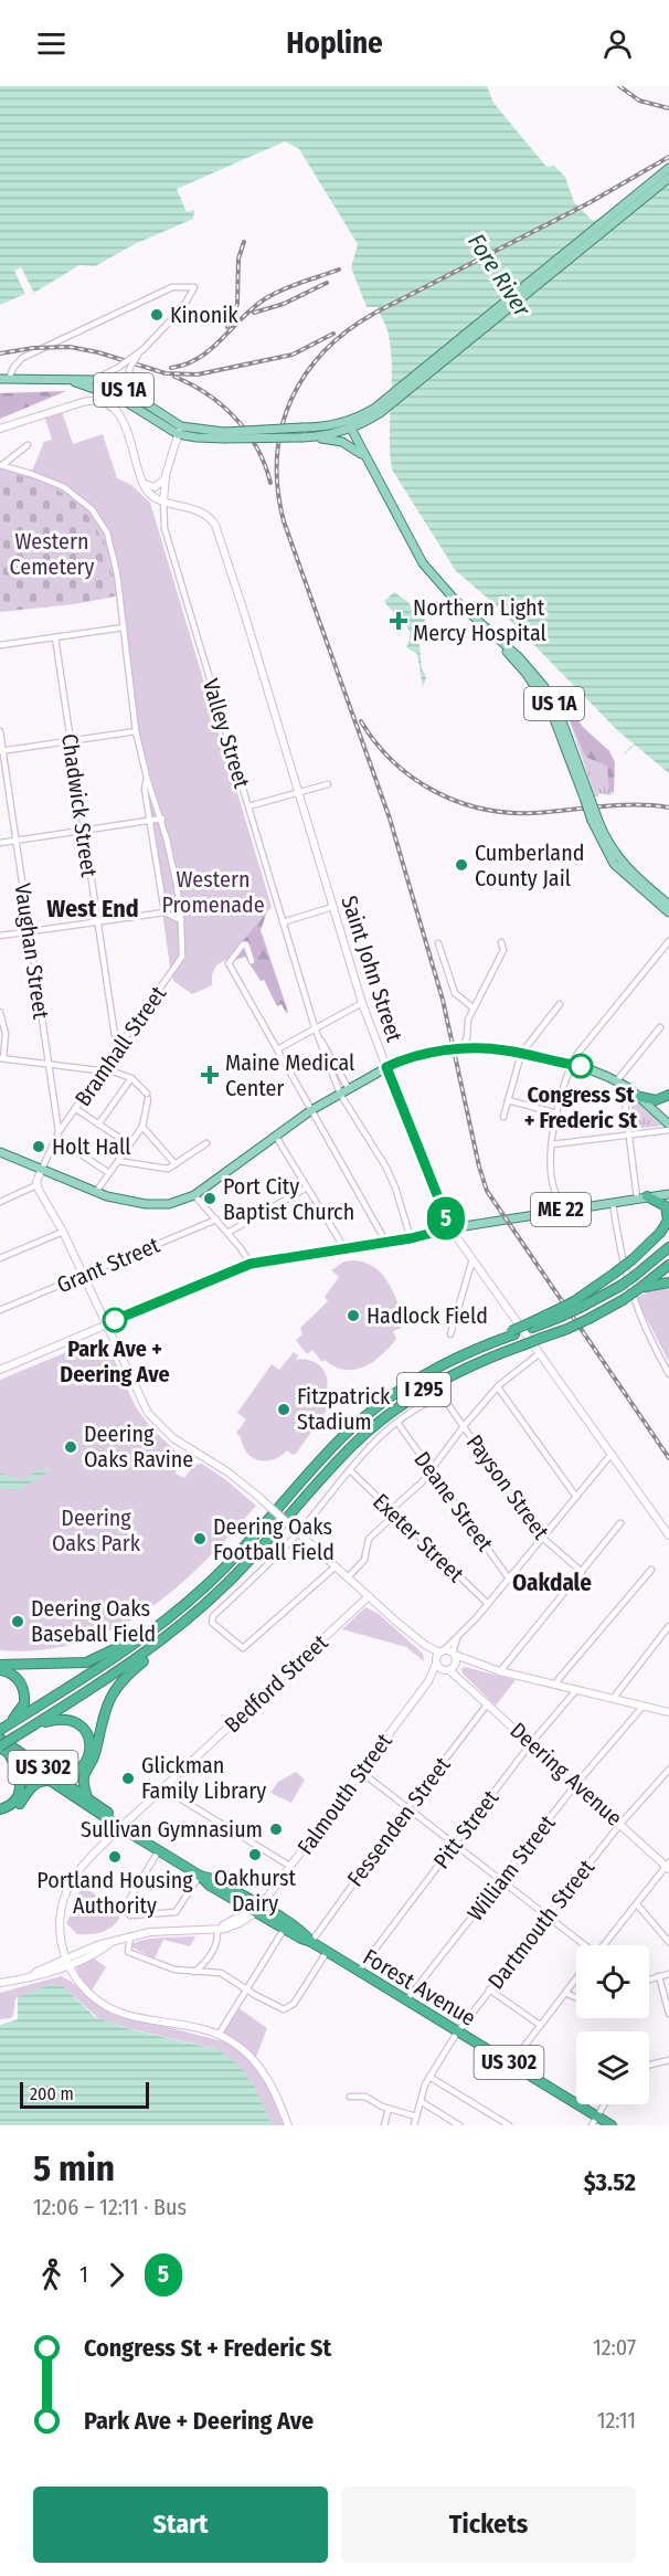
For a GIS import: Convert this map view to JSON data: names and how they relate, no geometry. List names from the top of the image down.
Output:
{
  "streets": {
    "highway": ["I 295", "US 302", "Forest Avenue"],
    "main road": [
      "US 1A",
      "Valley Street",
      "Saint John Street",
      "ME 22",
      "Bedford Street",
      "Deering Avenue",
      "Falmouth Street"
    ],
    "street": [
      "Chadwick Street",
      "Vaughan Street",
      "Bramhall Street",
      "Grant Street",
      "Payson Street",
      "Deane Street",
      "Exeter Street",
      "Fessenden Street",
      "Pitt Street",
      "William Street",
      "Dartmouth Street"
    ]
  },
  "crossings": [
    ["US 1A", "Valley Street"],
    ["Valley Street", "Saint John Street"],
    ["Valley Street", "ME 22"],
    ["Chadwick Street", "Bramhall Street"],
    ["Vaughan Street", "Bramhall Street"],
    ["Saint John Street", "ME 22"],
    ["Saint John Street", "Falmouth Street"],
    ["ME 22", "Deering Avenue"],
    ["Grant Street", "Deering Avenue"],
    ["I 295", "Forest Avenue"],
    ["Payson Street", "Deane Street"],
    ["Payson Street", "Falmouth Street"],
    ["Deane Street", "Falmouth Street"],
    ["Exeter Street", "Falmouth Street"],
    ["Bedford Street", "Deering Avenue"],
    ["Bedford Street", "Forest Avenue"],
    ["Deering Avenue", "Falmouth Street"],
    ["Deering Avenue", "Fessenden Street"],
    ["Deering Avenue", "Pitt Street"],
    ["Deering Avenue", "William Street"],
    ["Deering Avenue", "Dartmouth Street"],
    ["Falmouth Street", "Forest Avenue"],
    ["Fessenden Street", "Forest Avenue"],
    ["Pitt Street", "Forest Avenue"],
    ["William Street", "Forest Avenue"],
    ["Dartmouth Street", "Forest Avenue"]
  ],
  "districts": ["West End", "Oakdale"],
  "water": ["Fore River"],
  "parks": ["Western Cemetery", "Western Promenade", "Deering Oaks Park"],
  "places": {
    "other": [
      "Kinonik",
      "Cumberland County Jail",
      "Congress St + Frederic St",
      "Holt Hall",
      "Port City Baptist Church",
      "Hadlock Field",
      "Park Ave + Deering Ave",
      "Fitzpatrick Stadium",
      "Deering Oaks Ravine",
      "Deering Oaks Football Field",
      "Deering Oaks Baseball Field",
      "Glickman Family Library",
      "Sullivan Gymnasium",
      "Oakhurst Dairy",
      "Portland Housing Authority"
    ],
    "health": ["Northern Light Mercy Hospital", "Maine Medical Center"]
  },
  "lines": ["bus line 5"],
  "scale_bar": "200 m",
  "page": {
    "header": "Hopline",
    "on_map": "5",
    "scale": "200 m",
    "heading": ["5 min", "12:06 – 12:11 · Bus", "$3.52"],
    "legs": ["1", "5"],
    "list": [
      {
        "name": "Congress St + Frederic St",
        "value": "12:07"
      },
      {
        "name": "Park Ave + Deering Ave",
        "value": "12:11"
      }
    ],
    "buttons": ["Start", "Tickets"]
  }
}
